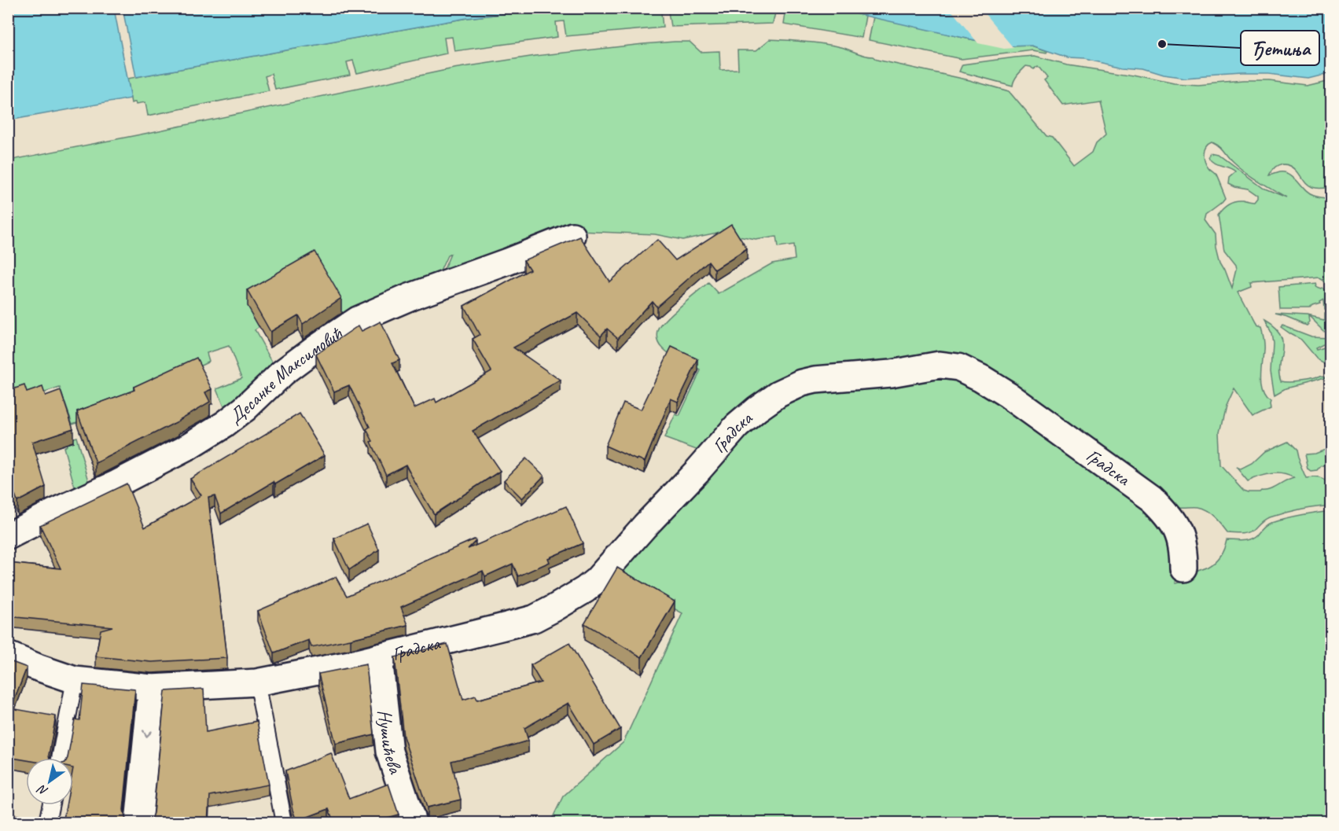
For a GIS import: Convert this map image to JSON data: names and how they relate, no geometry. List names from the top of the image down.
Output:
{
  "streets": {
    "street": ["Десанке Максимовић", "Градска", "Нушићева"]
  },
  "crossings": [
    ["Градска", "Нушићева"]
  ],
  "places": ["Ђетиња"],
  "north": "bottom left"
}
